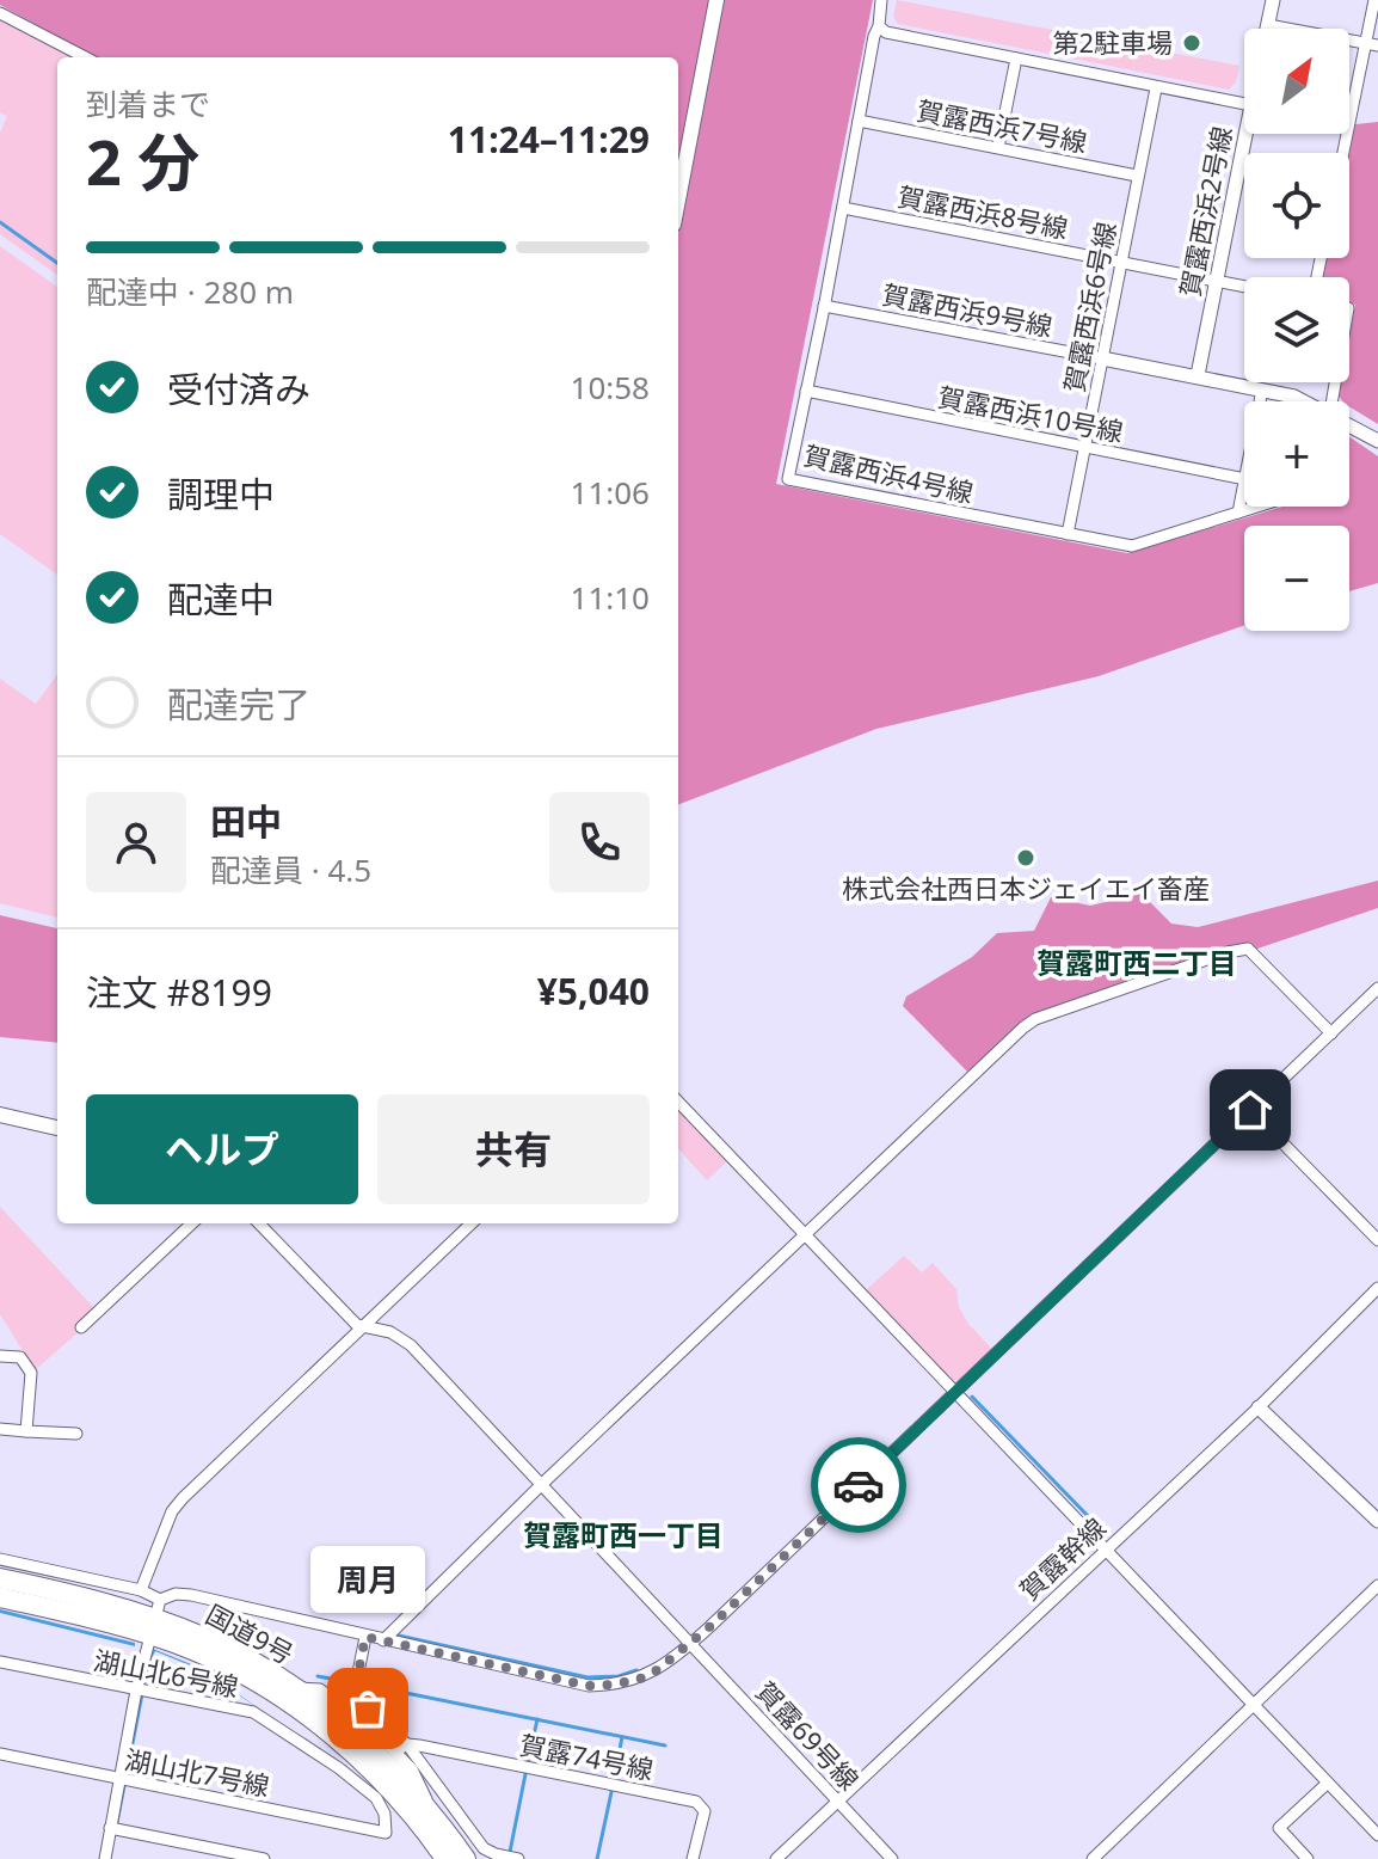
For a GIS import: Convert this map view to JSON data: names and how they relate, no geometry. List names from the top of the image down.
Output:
{
  "streets": {
    "highway": ["国道9号"],
    "street": [
      "賀露西浜7号線",
      "賀露西浜2号線",
      "賀露西浜8号線",
      "賀露西浜6号線",
      "賀露西浜9号線",
      "賀露西浜10号線",
      "賀露西浜4号線",
      "賀露幹線",
      "湖山北6号線",
      "賀露69号線",
      "賀露74号線",
      "湖山北7号線"
    ]
  },
  "crossings": [
    ["賀露西浜7号線", "賀露西浜6号線"],
    ["賀露西浜7号線", "賀露西浜4号線"],
    ["賀露西浜2号線", "賀露西浜8号線"],
    ["賀露西浜8号線", "賀露西浜6号線"],
    ["賀露西浜8号線", "賀露西浜4号線"],
    ["賀露西浜6号線", "賀露西浜9号線"],
    ["賀露西浜6号線", "賀露西浜10号線"],
    ["賀露西浜6号線", "賀露西浜4号線"],
    ["賀露西浜9号線", "賀露西浜4号線"],
    ["賀露西浜10号線", "賀露西浜4号線"],
    ["賀露幹線", "賀露69号線"],
    ["湖山北6号線", "湖山北7号線"]
  ],
  "districts": ["賀露町西二丁目", "賀露町西一丁目"],
  "places": ["第2駐車場", "株式会社西日本ジェイエイ畜産", "周月"],
  "north": "top right",
  "page": {
    "map_buttons": ["+", "−"],
    "heading": ["2 分", "到着まで", "11:24–11:29"],
    "panel": [
      "田中",
      "配達員 · 4.5",
      "注文 #8199",
      "¥5,040"
    ],
    "bar": "配達中 · 280 m",
    "list": [
      ["受付済み", "10:58"],
      ["調理中", "11:06"],
      ["配達中", "11:10"],
      "配達完了"
    ],
    "buttons": ["ヘルプ", "共有"],
    "bubble": "周月"
  }
}
